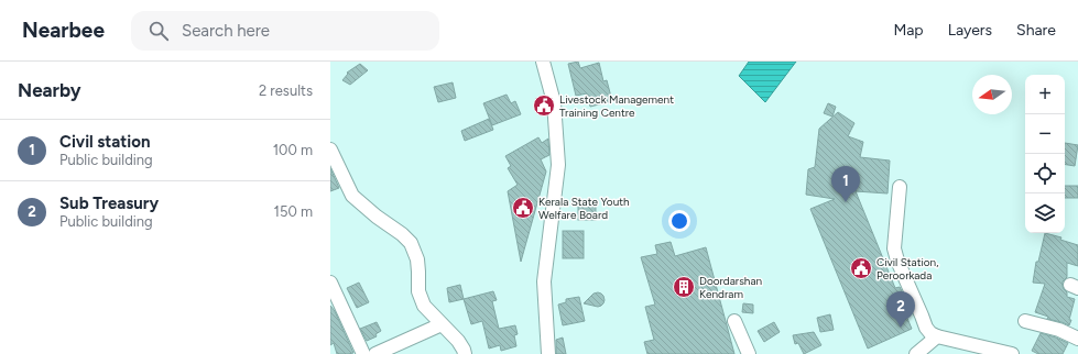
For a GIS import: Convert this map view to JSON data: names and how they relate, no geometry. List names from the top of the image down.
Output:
{
  "places": {
    "public building": ["Livestock Management Training Centre", "Kerala State Youth Welfare Board", "Civil Station, Peroorkada"],
    "building": ["Doordarshan Kendram"]
  },
  "north": "left",
  "page": {
    "header": "Nearbee",
    "search": "Search here",
    "nav": ["Map", "Layers", "Share"],
    "heading": ["Nearby", "2 results"],
    "map_buttons": ["+", "−"],
    "list": [
      {
        "mark": "1",
        "name": "Civil station",
        "note": "Public building",
        "value": "100 m"
      },
      {
        "mark": "2",
        "name": "Sub Treasury",
        "note": "Public building",
        "value": "150 m"
      }
    ],
    "pins": ["1", "2"]
  }
}
